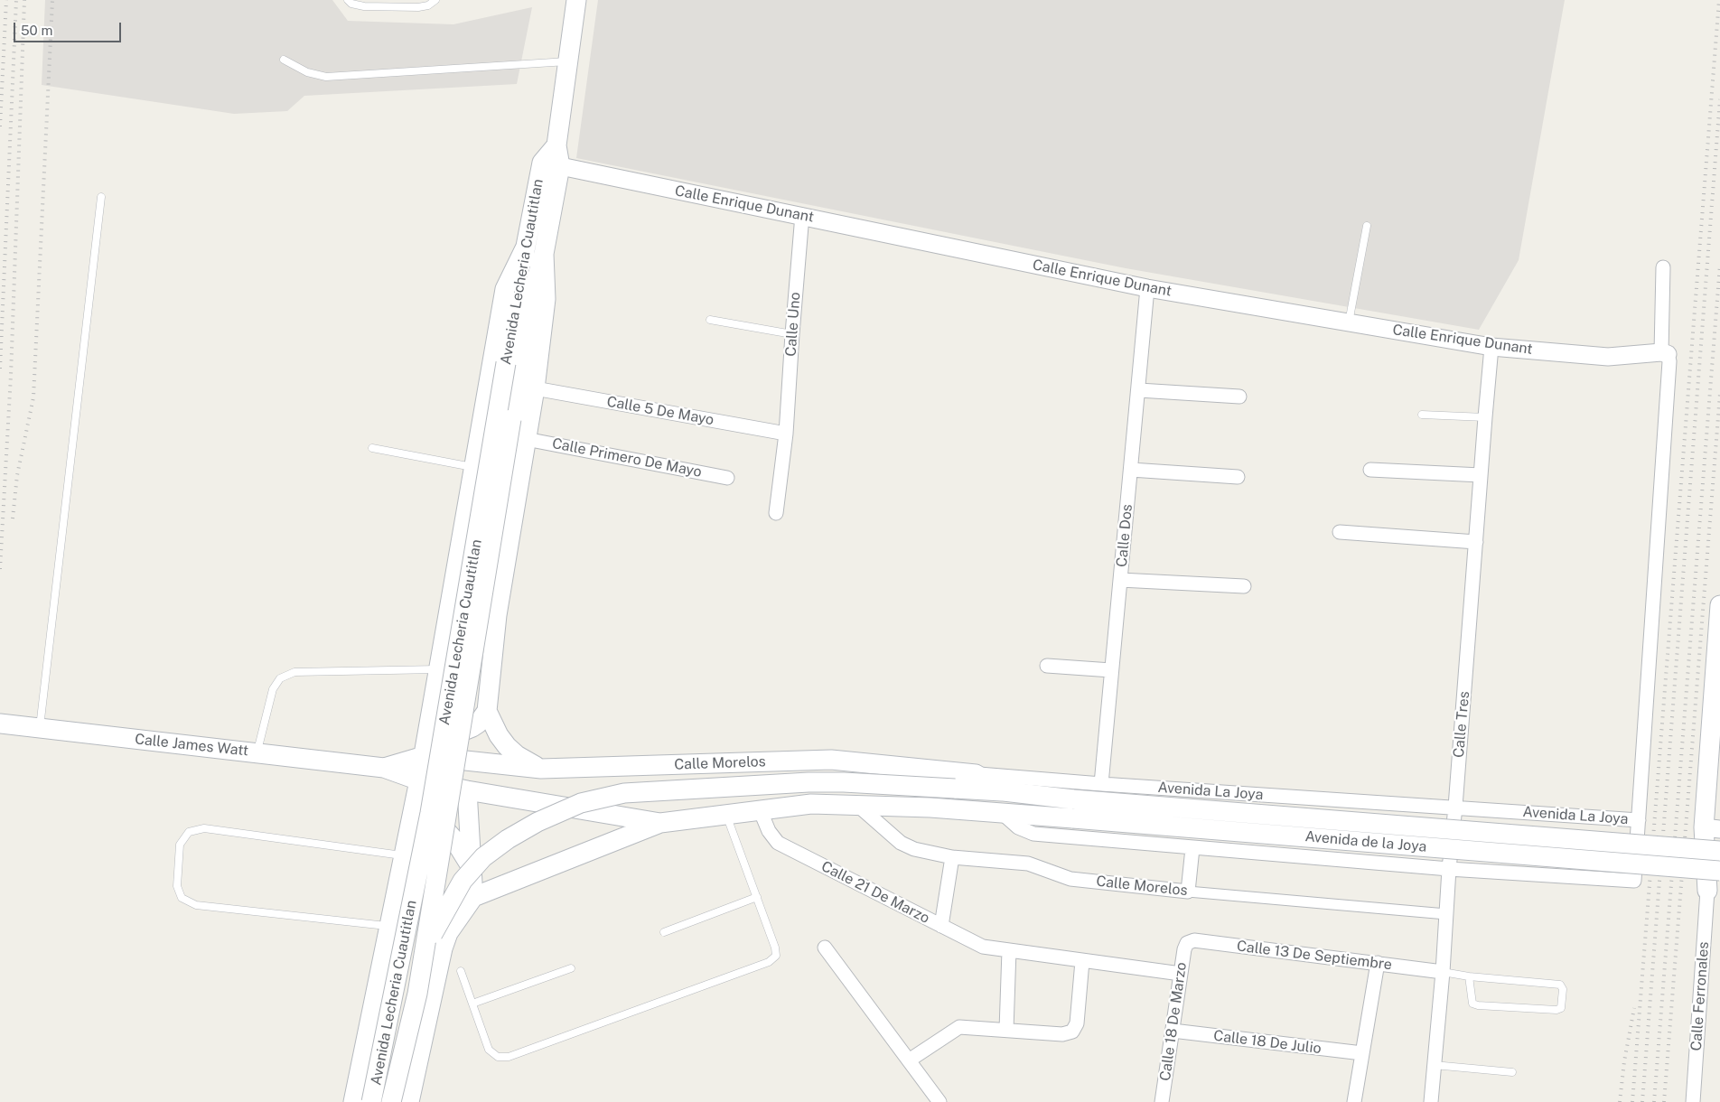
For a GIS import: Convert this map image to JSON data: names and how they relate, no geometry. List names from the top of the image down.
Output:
{
  "streets": {
    "main road": [
      "Avenida Lecheria Cuautitlan",
      "Calle James Watt",
      "Calle Morelos",
      "Avenida de la Joya"
    ],
    "street": [
      "Calle Enrique Dunant",
      "Calle Uno",
      "Calle 5 De Mayo",
      "Calle Primero De Mayo",
      "Calle Dos",
      "Calle Tres",
      "Avenida La Joya",
      "Calle 21 De Marzo",
      "Calle 13 De Septiembre",
      "Calle Ferronales",
      "Calle 18 De Marzo",
      "Calle 18 De Julio"
    ]
  },
  "crossings": [
    ["Calle Enrique Dunant", "Avenida Lecheria Cuautitlan"],
    ["Calle Enrique Dunant", "Calle Uno"],
    ["Calle Enrique Dunant", "Calle Dos"],
    ["Calle Enrique Dunant", "Calle Tres"],
    ["Avenida Lecheria Cuautitlan", "Avenida de la Joya"],
    ["Calle Uno", "Calle 5 De Mayo"],
    ["Calle Dos", "Avenida La Joya"],
    ["Calle Tres", "Calle Morelos"],
    ["Calle Tres", "Avenida La Joya"],
    ["Calle Tres", "Calle 13 De Septiembre"],
    ["Calle James Watt", "Calle Morelos"],
    ["Calle Morelos", "Avenida La Joya"],
    ["Calle Morelos", "Avenida de la Joya"],
    ["Avenida La Joya", "Avenida de la Joya"],
    ["Calle 21 De Marzo", "Calle 18 De Marzo"],
    ["Calle 13 De Septiembre", "Calle 18 De Marzo"],
    ["Calle 18 De Marzo", "Calle 18 De Julio"]
  ],
  "scale_bar": "50 m"
}
